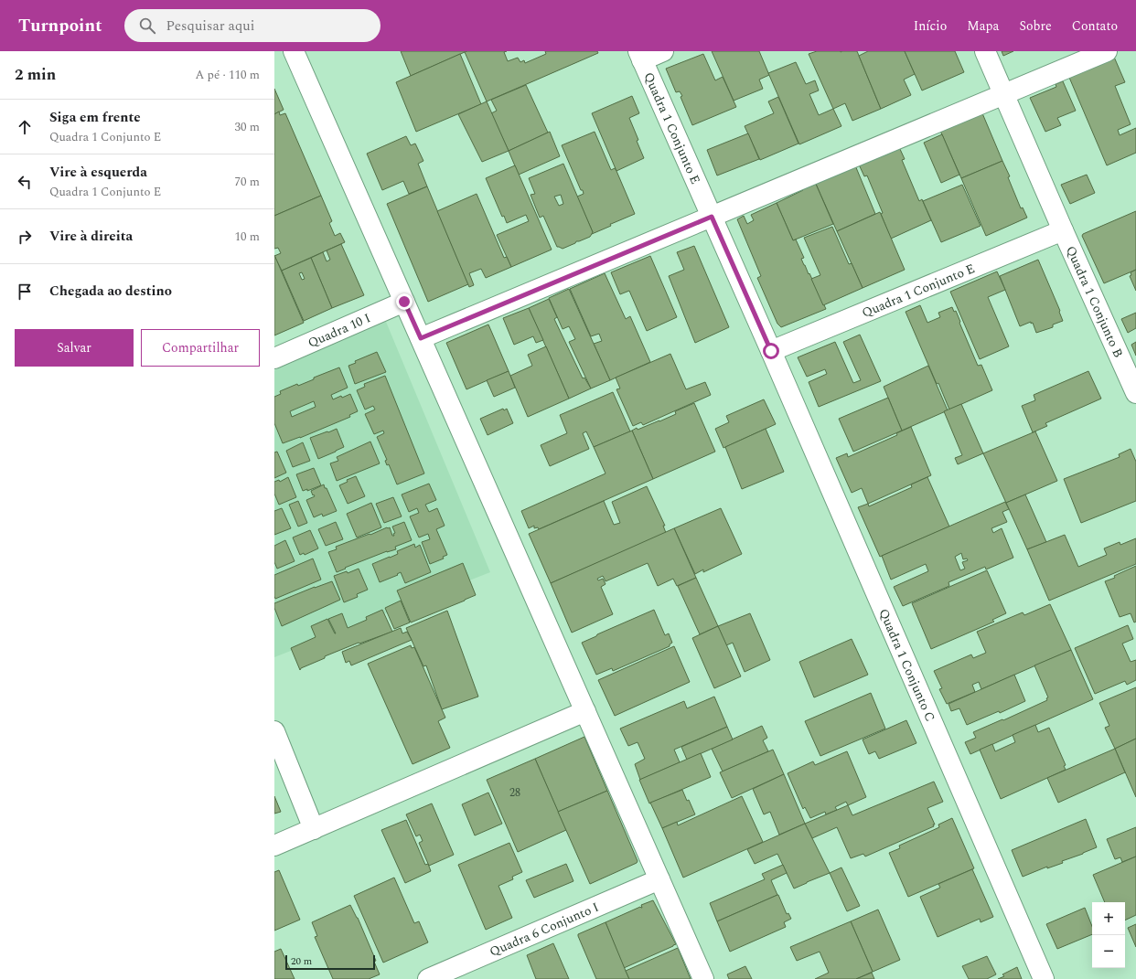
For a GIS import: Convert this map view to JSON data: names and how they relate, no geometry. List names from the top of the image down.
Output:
{
  "streets": {
    "street": [
      "Quadra 1 Conjunto E",
      "Quadra 1 Conjunto B",
      "Quadra 10 I",
      "Quadra 1 Conjunto C",
      "Quadra 6 Conjunto I"
    ]
  },
  "crossings": [
    ["Quadra 1 Conjunto E", "Quadra 1 Conjunto B"],
    ["Quadra 1 Conjunto E", "Quadra 1 Conjunto C"]
  ],
  "house_numbers": ["28"],
  "scale_bar": "20 m",
  "page": {
    "header": "Turnpoint",
    "search": "Pesquisar aqui",
    "nav": [
      "Início",
      "Mapa",
      "Sobre",
      "Contato"
    ],
    "heading": ["2 min", "A pé · 110 m"],
    "list": [
      ["Siga em frente", "Quadra 1 Conjunto E", "30 m"],
      ["Vire à esquerda", "Quadra 1 Conjunto E", "70 m"],
      ["Vire à direita", "10 m"],
      "Chegada ao destino"
    ],
    "buttons": ["Salvar", "Compartilhar"],
    "map_buttons": ["+", "−"],
    "scale": "20 m"
  }
}
